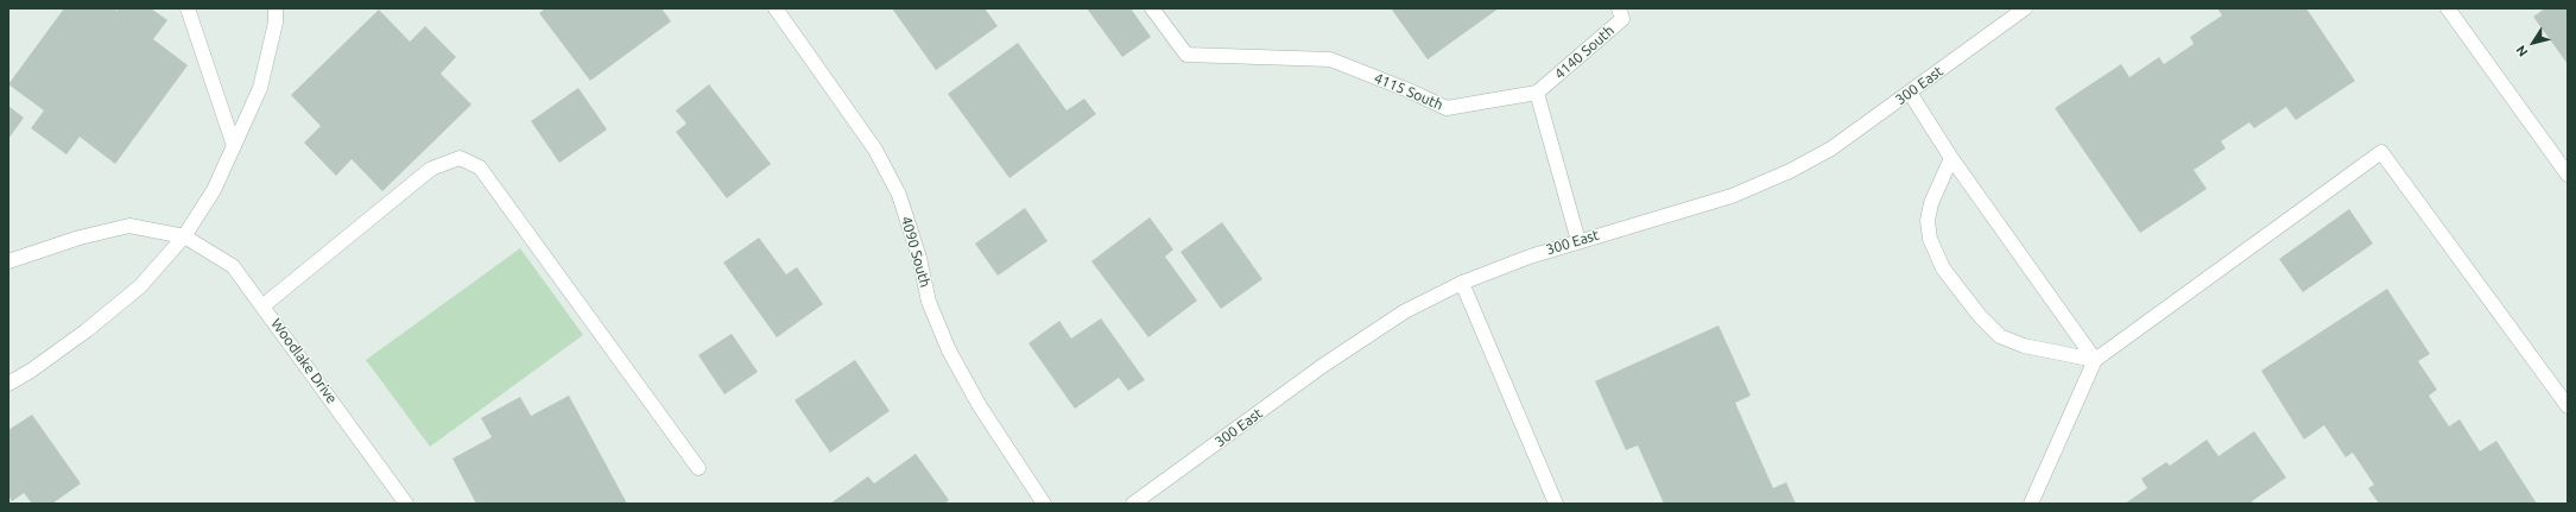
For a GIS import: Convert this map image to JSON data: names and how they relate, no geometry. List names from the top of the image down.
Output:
{
  "streets": {
    "street": [
      "4140 South",
      "300 East",
      "4115 South",
      "4090 South",
      "Woodlake Drive"
    ]
  },
  "crossings": [
    ["4140 South", "4115 South"]
  ],
  "north": "bottom left"
}
